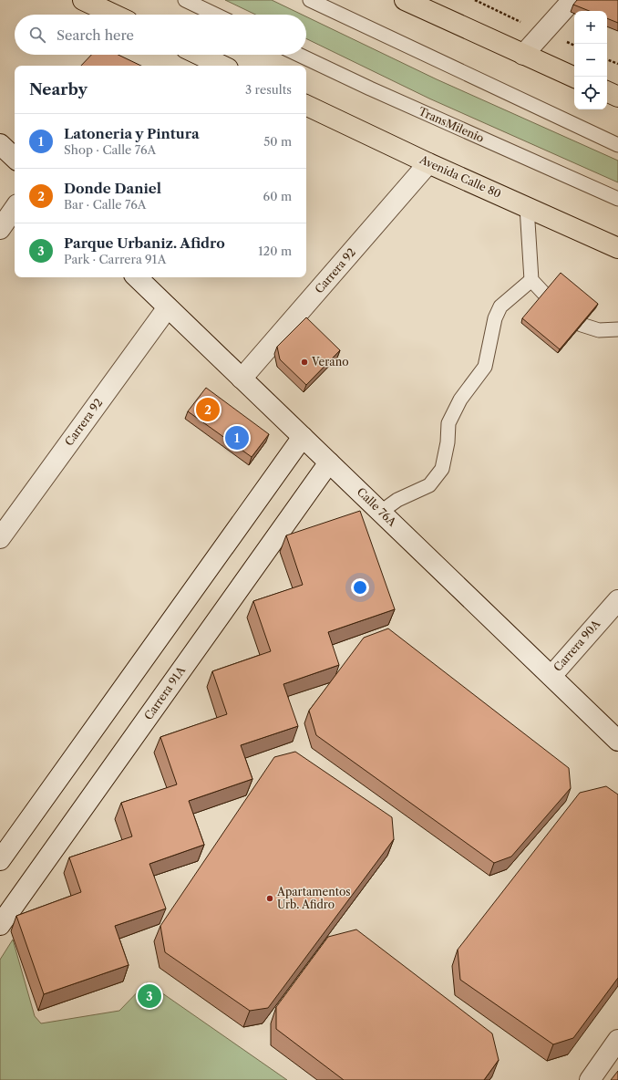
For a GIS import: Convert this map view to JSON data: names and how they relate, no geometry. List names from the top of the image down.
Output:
{
  "streets": {
    "highway": ["Avenida Calle 80"],
    "street": [
      "Carrera 92",
      "Calle 76A",
      "Carrera 90A",
      "Carrera 91A"
    ],
    "lane": ["TransMilenio"]
  },
  "crossings": [
    ["Avenida Calle 80", "Carrera 92"],
    ["Carrera 92", "Calle 76A"],
    ["Calle 76A", "Carrera 90A"],
    ["Calle 76A", "Carrera 91A"]
  ],
  "places": ["Verano", "Apartamentos Urb. Afidro"],
  "page": {
    "map_buttons": ["+", "−"],
    "search": "Search here",
    "heading": ["Nearby", "3 results"],
    "list": [
      {
        "mark": "1",
        "name": "Latoneria y Pintura",
        "note": "Shop · Calle 76A",
        "value": "50 m"
      },
      {
        "mark": "2",
        "name": "Donde Daniel",
        "note": "Bar · Calle 76A",
        "value": "60 m"
      },
      {
        "mark": "3",
        "name": "Parque Urbaniz. Afidro",
        "note": "Park · Carrera 91A",
        "value": "120 m"
      }
    ],
    "pins": ["2", "1", "3"]
  }
}
